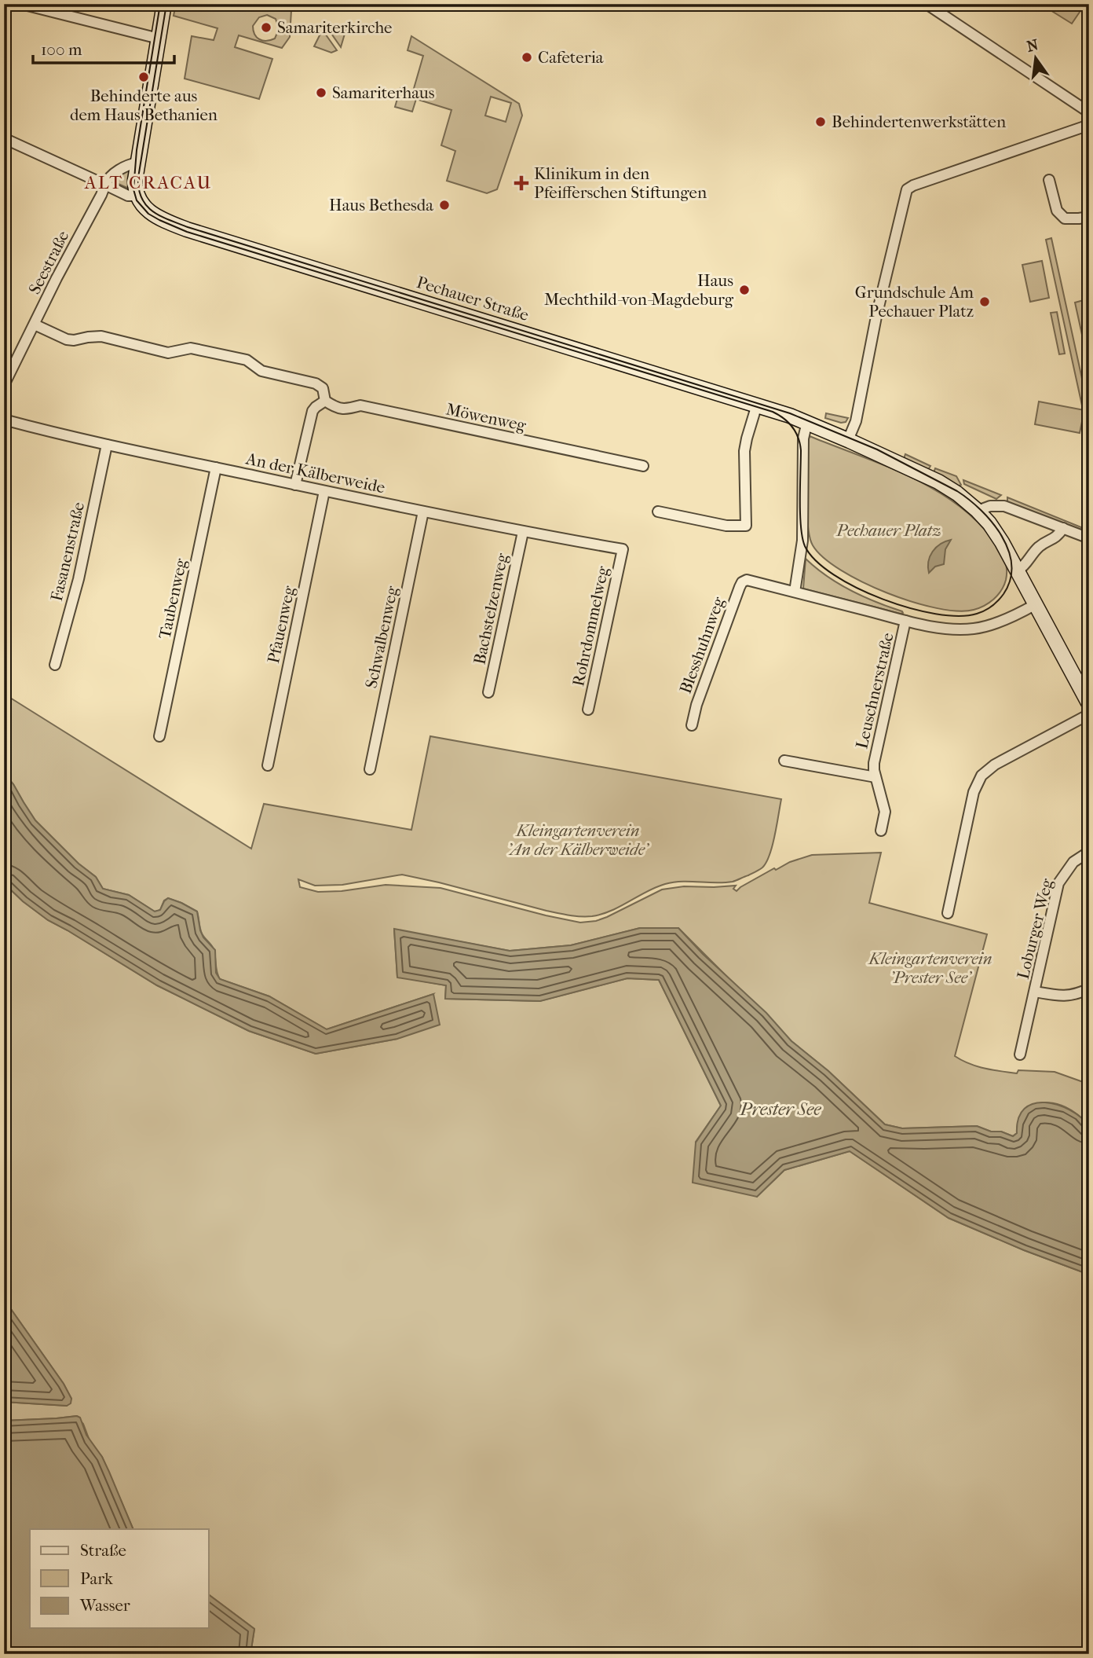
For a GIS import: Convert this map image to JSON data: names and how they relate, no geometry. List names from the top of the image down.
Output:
{
  "streets": {
    "main road": ["Pechauer Straße"],
    "street": [
      "Seestraße",
      "Möwenweg",
      "An der Kälberweide",
      "Fasanenstraße",
      "Taubenweg",
      "Bachstelzenweg",
      "Pfauenweg",
      "Rohrdommelweg",
      "Schwalbenweg",
      "Blesshuhnweg",
      "Leuschnerstraße",
      "Loburger Weg"
    ]
  },
  "crossings": [
    ["An der Kälberweide", "Fasanenstraße"],
    ["An der Kälberweide", "Taubenweg"],
    ["An der Kälberweide", "Bachstelzenweg"],
    ["An der Kälberweide", "Pfauenweg"],
    ["An der Kälberweide", "Rohrdommelweg"],
    ["An der Kälberweide", "Schwalbenweg"],
    ["Blesshuhnweg", "Leuschnerstraße"]
  ],
  "districts": ["ALT CRACAU"],
  "water": ["Prester See"],
  "parks": ["Pechauer Platz", "Kleingartenverein 'An der Kälberweide'", "Kleingartenverein 'Prester See'"],
  "places": {
    "other": [
      "Samariterkirche",
      "Cafeteria",
      "Behinderte aus dem Haus Bethanien",
      "Samariterhaus",
      "Behindertenwerkstätten",
      "Haus Bethesda",
      "Haus Mechthild-von-Magdeburg",
      "Grundschule Am Pechauer Platz"
    ],
    "health": ["Klinikum in den Pfeifferschen Stiftungen"]
  },
  "legend": ["Straße", "Park", "Wasser"],
  "scale_bar": "100 m",
  "north": "top"
}
